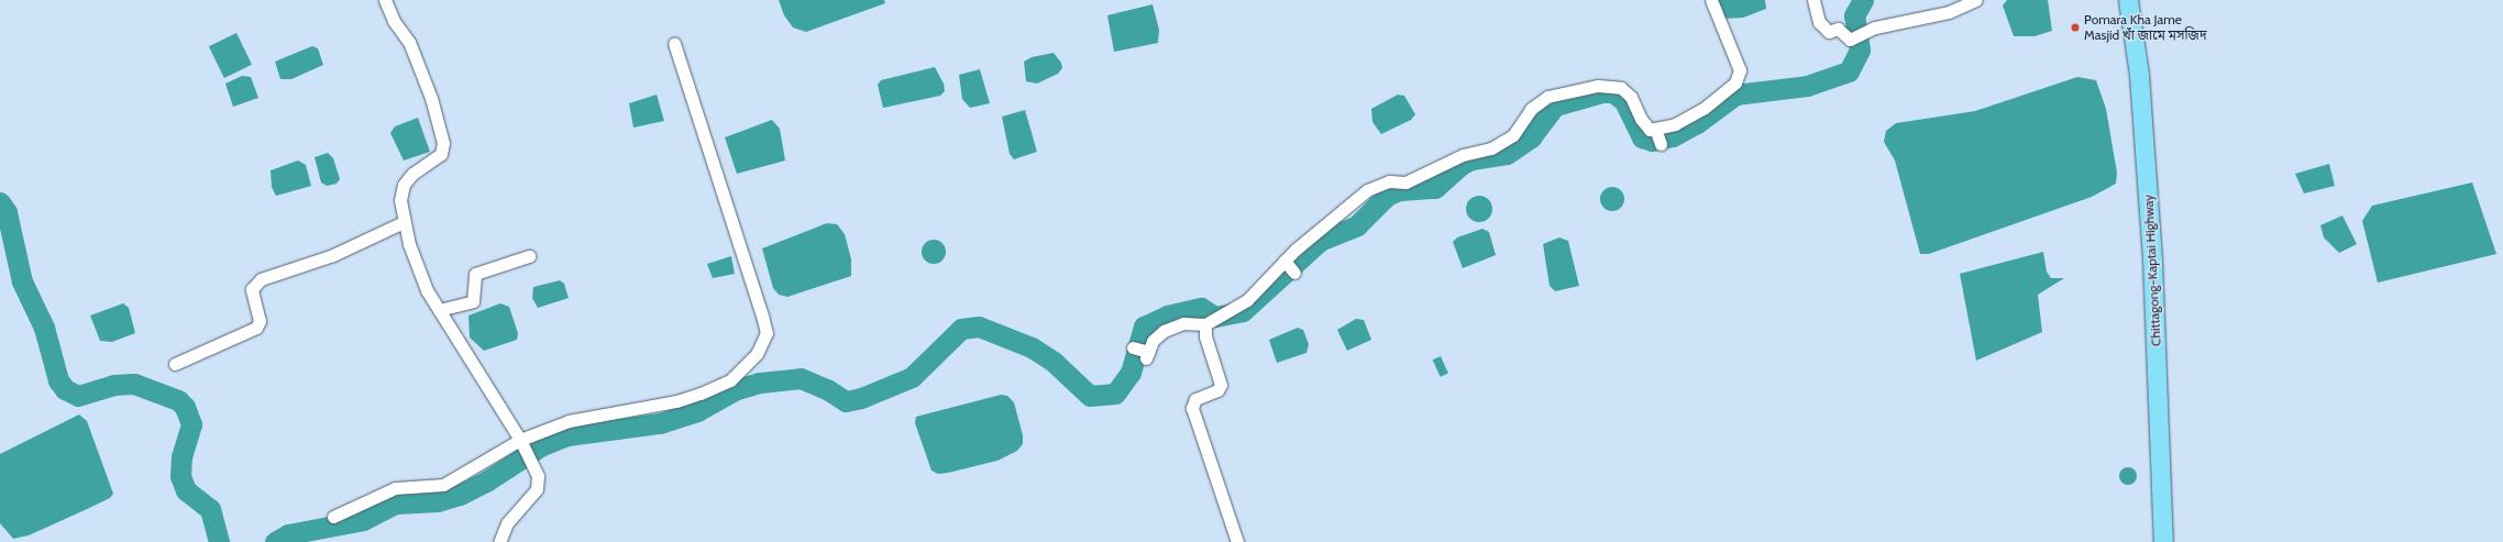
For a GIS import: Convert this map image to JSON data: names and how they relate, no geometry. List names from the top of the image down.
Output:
{
  "streets": {
    "main road": ["Chittagong-Kaptai Highway"]
  },
  "places": ["Pomara Kha Jame Masjid খাঁ জামে মসজিদ"]
}
